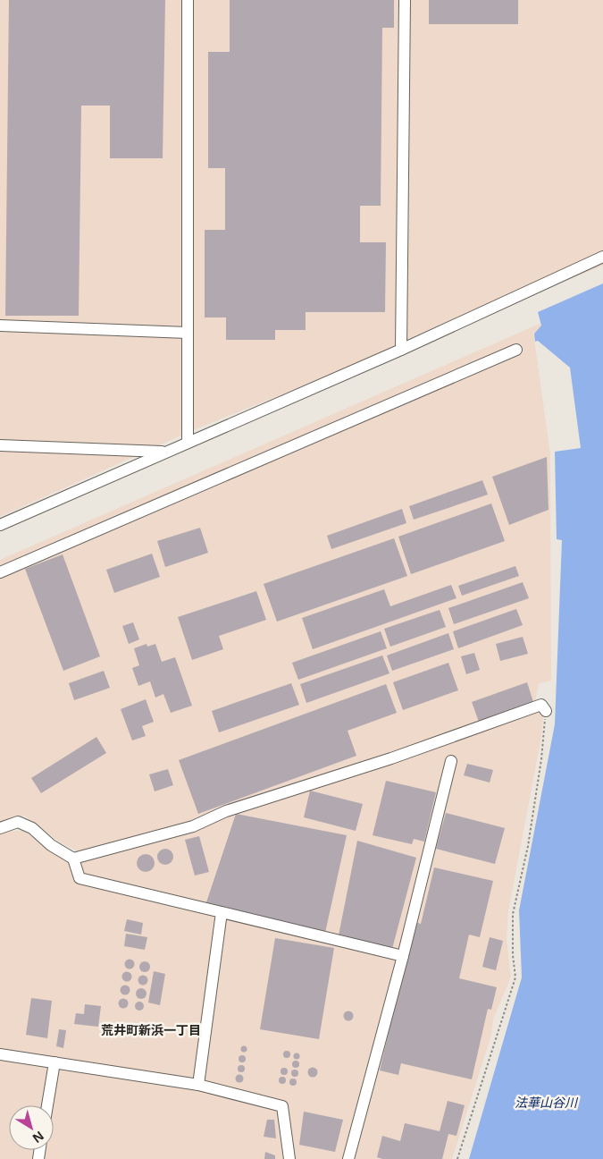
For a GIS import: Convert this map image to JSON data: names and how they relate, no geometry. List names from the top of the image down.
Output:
{
  "districts": ["荒井町新浜一丁目"],
  "water": ["法華山谷川"],
  "north": "bottom right"
}
